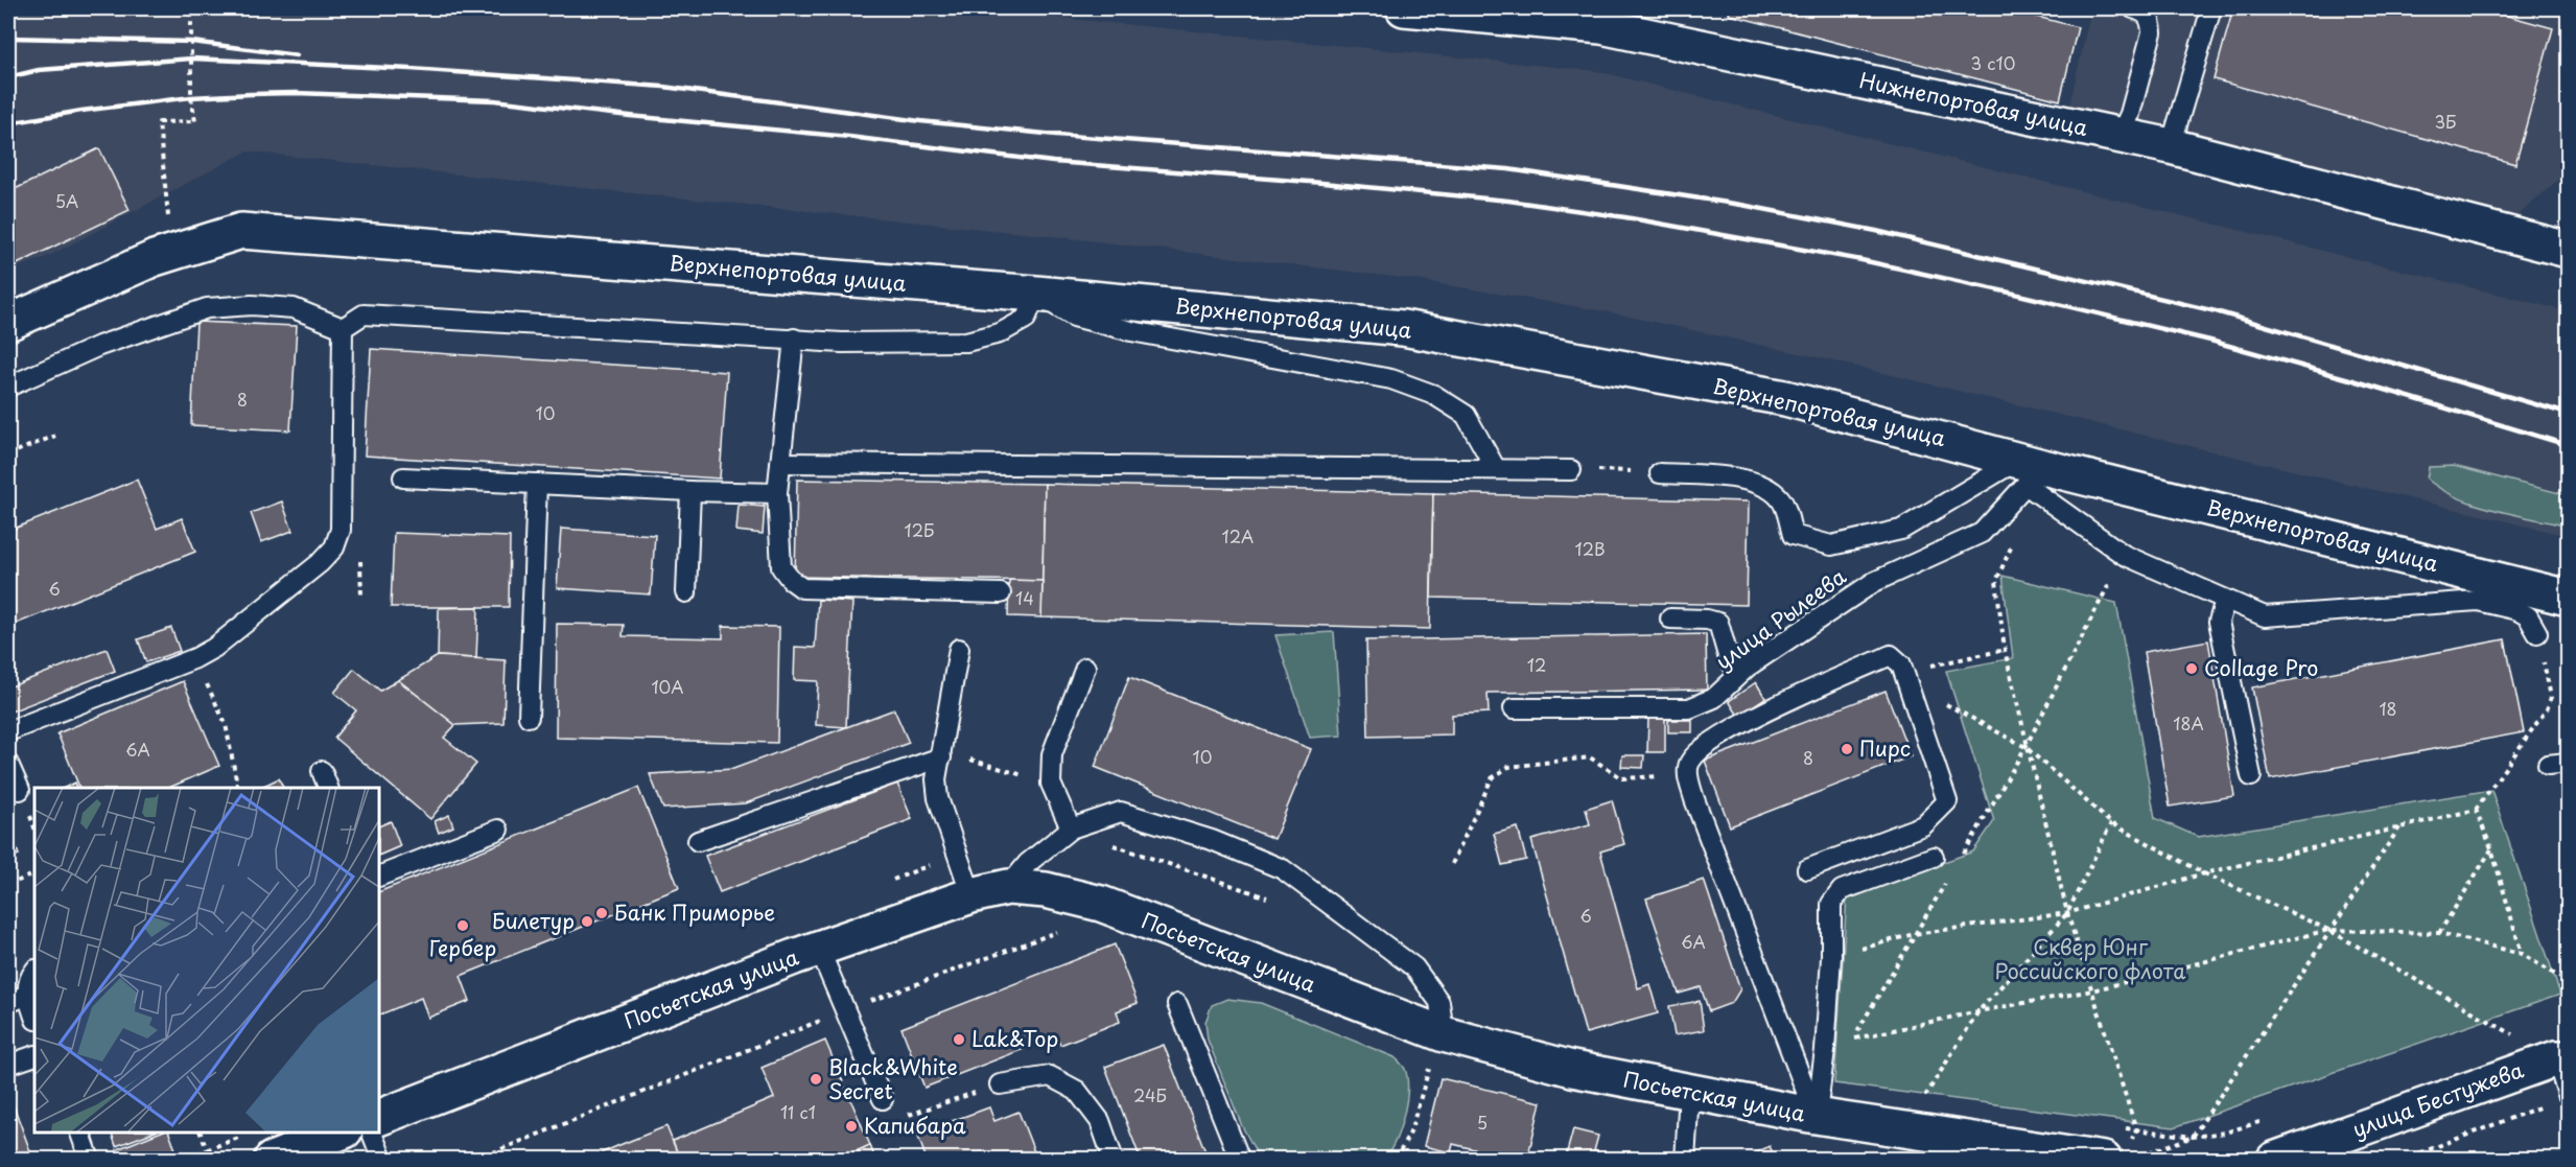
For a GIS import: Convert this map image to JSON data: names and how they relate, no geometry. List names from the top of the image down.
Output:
{
  "streets": {
    "main road": [
      "Нижнепортовая улица",
      "Верхнепортовая улица",
      "Посьетская улица",
      "улица Бестужева"
    ],
    "lane": ["улица Рылеева"]
  },
  "crossings": [
    ["Верхнепортовая улица", "улица Рылеева"]
  ],
  "parks": ["Сквер Юнг Российского флота"],
  "places": [
    "Collage Pro",
    "Пирс",
    "Банк Приморье",
    "Билетур",
    "Гербер",
    "Lak&Top",
    "Black&White Secret",
    "Капибара"
  ],
  "house_numbers": [
    "3 с10",
    "3Б",
    "5А",
    "8",
    "10",
    "12Б",
    "12А",
    "12В",
    "6",
    "14",
    "12",
    "10А",
    "18",
    "18А",
    "6А",
    "10",
    "8",
    "6",
    "6А",
    "24Б",
    "11 с1",
    "5"
  ]
}
